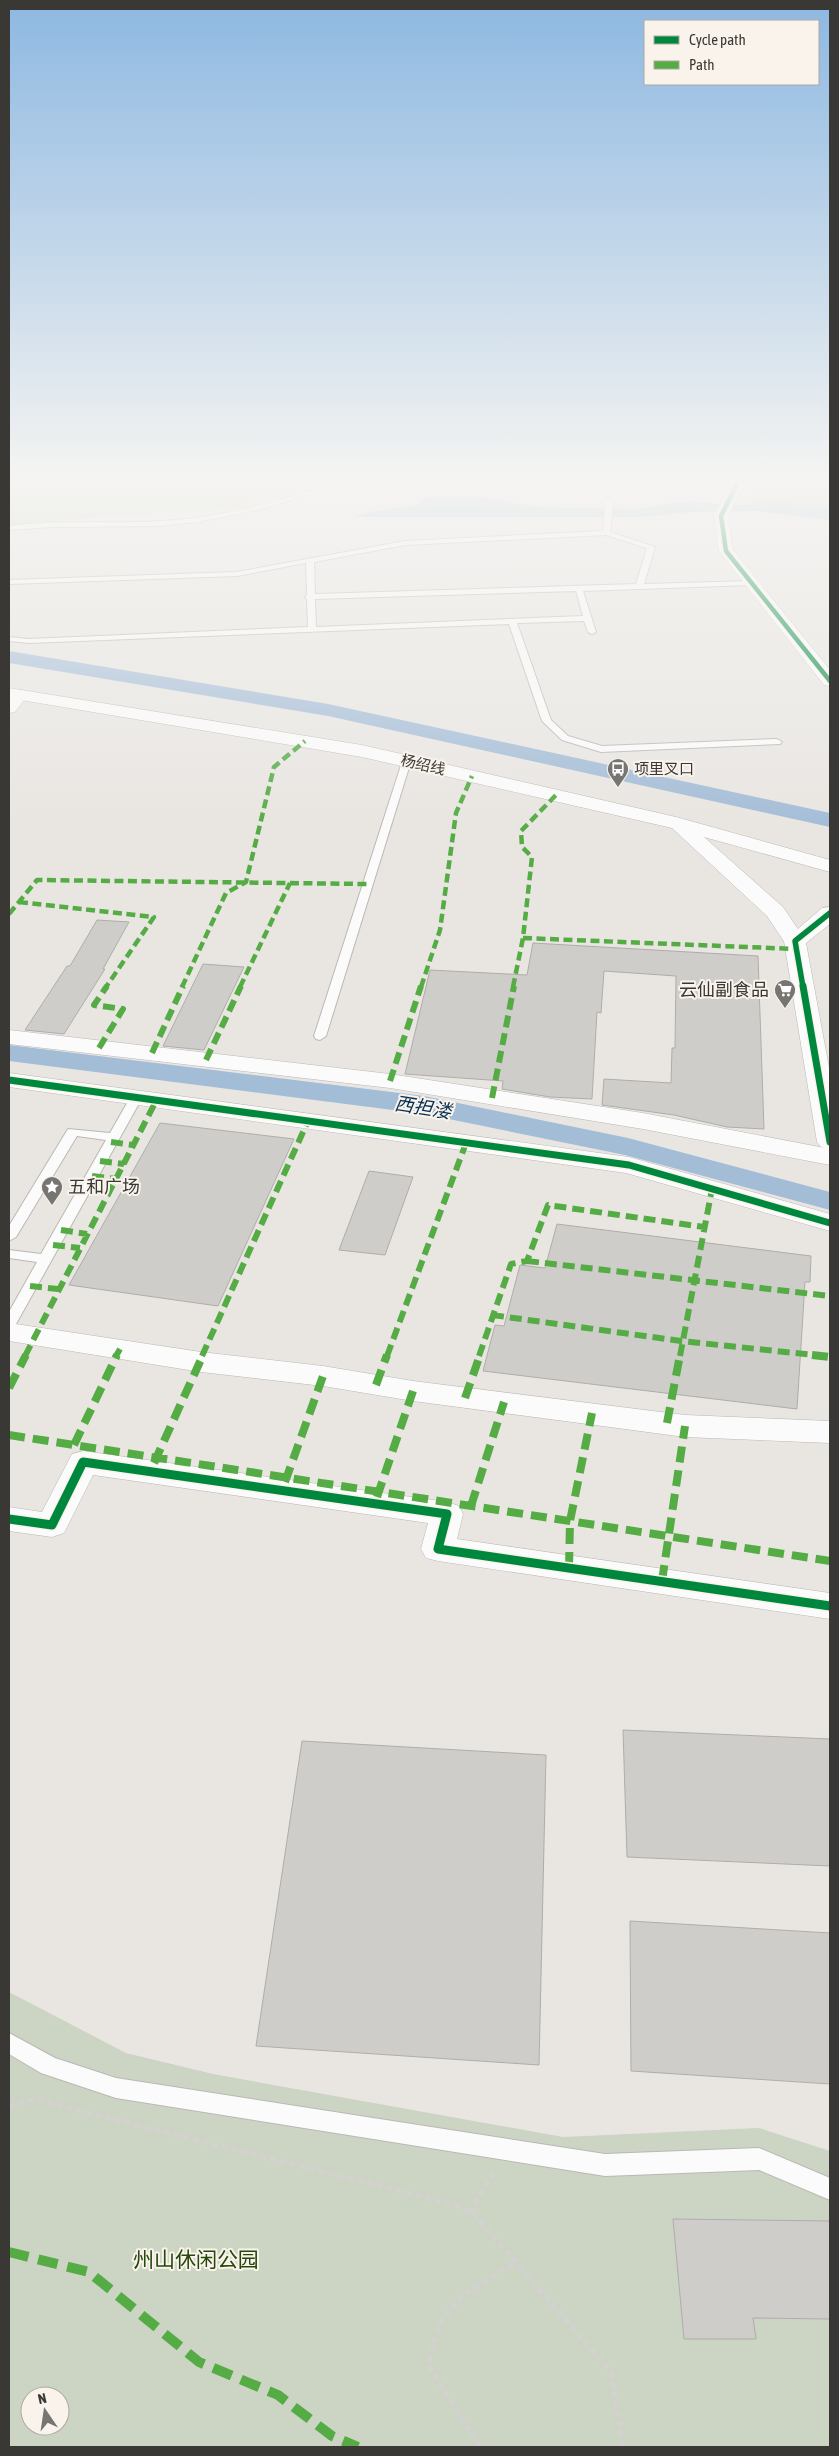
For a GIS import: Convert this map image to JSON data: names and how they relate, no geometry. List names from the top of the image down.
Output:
{
  "streets": {
    "street": ["杨绍线"]
  },
  "water": ["西担溇"],
  "parks": ["州山休闲公园"],
  "places": {
    "bus stop": ["项里叉口"],
    "supermarket": ["云仙副食品"],
    "place": ["五和广场"]
  },
  "legend": ["Cycle path", "Path"],
  "north": "top"
}
